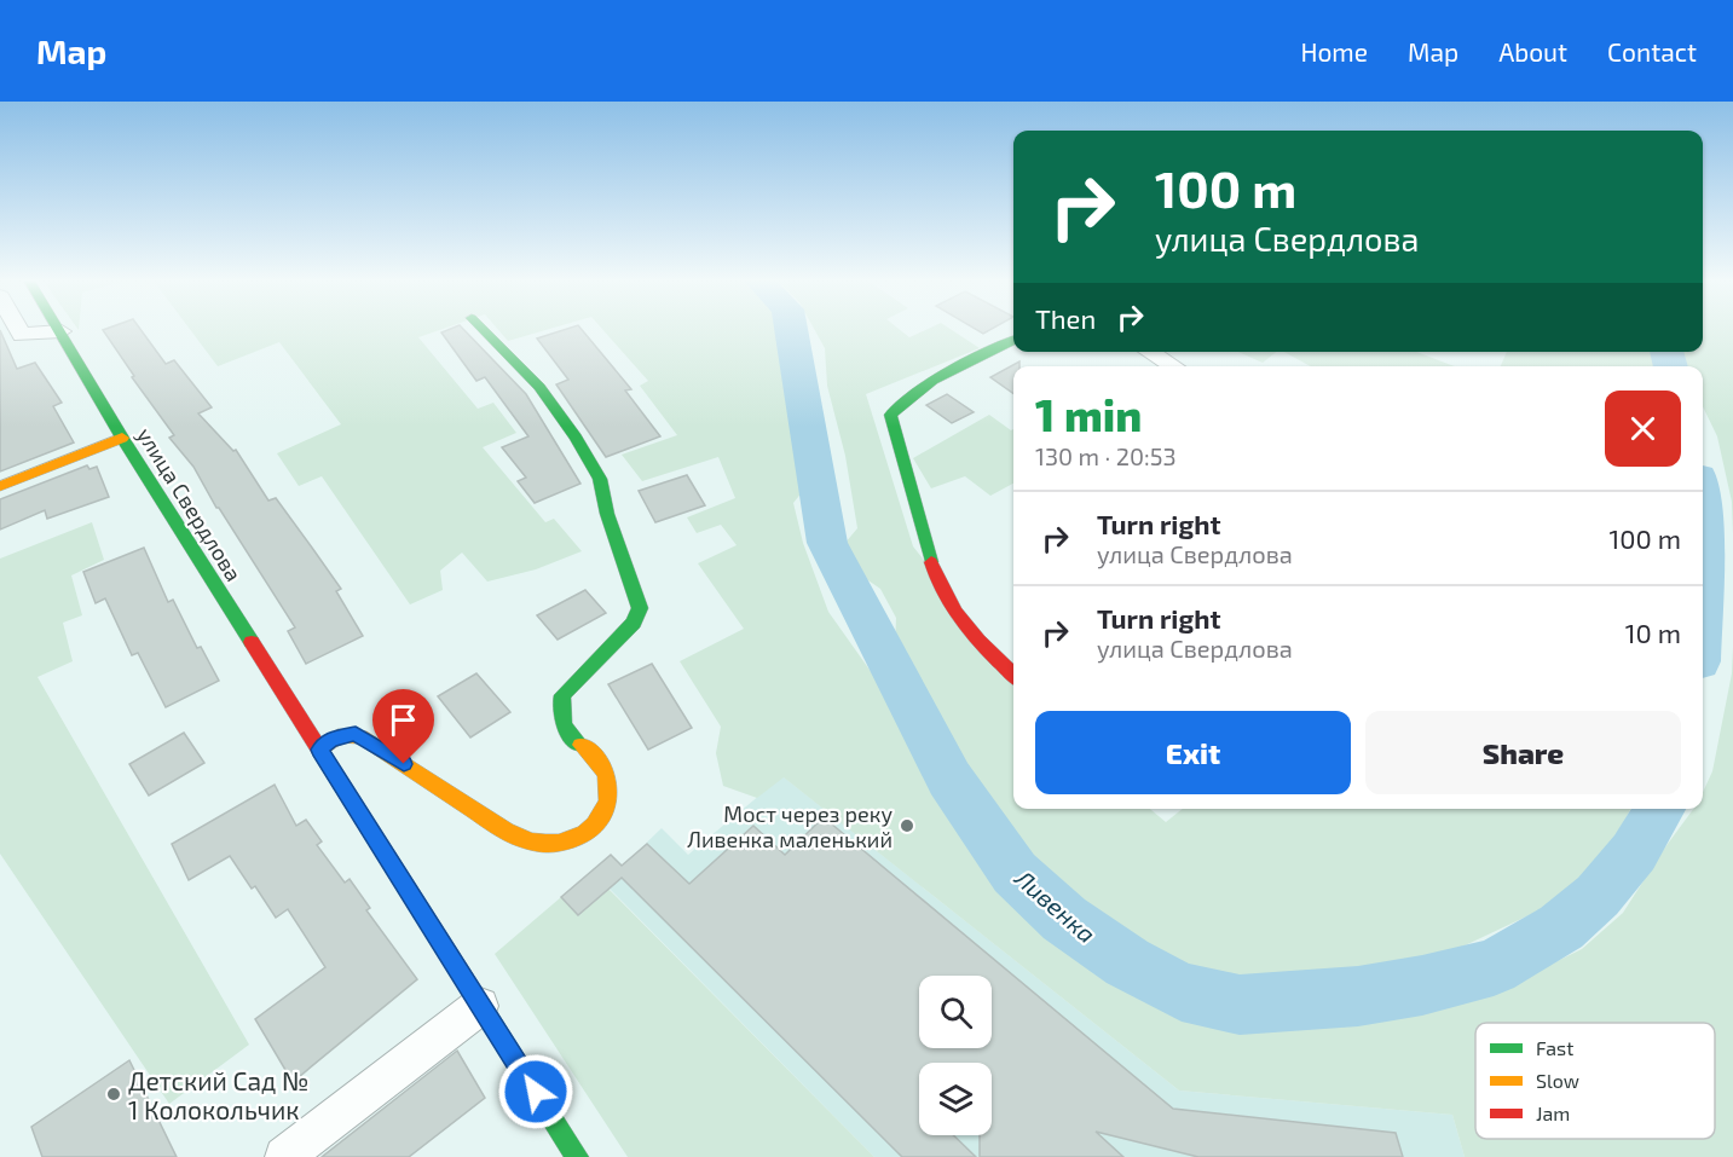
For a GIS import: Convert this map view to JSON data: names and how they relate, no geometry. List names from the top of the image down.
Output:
{
  "streets": {
    "street": ["улица Свердлова"]
  },
  "water": ["Ливенка"],
  "places": ["Мост через реку Ливенка маленький", "Детский Сад № 1 Колокольчик"],
  "legend": ["Fast", "Slow", "Jam"],
  "page": {
    "header": "Map",
    "nav": [
      "Home",
      "Map",
      "About",
      "Contact"
    ],
    "turn": ["100 m", "улица Свердлова"],
    "then": "Then",
    "heading": ["1 min", "130 m · 20:53"],
    "list": [
      {
        "name": "Turn right",
        "note": "улица Свердлова",
        "value": "100 m"
      },
      {
        "name": "Turn right",
        "note": "улица Свердлова",
        "value": "10 m"
      }
    ],
    "buttons": ["Exit", "Share"]
  }
}
